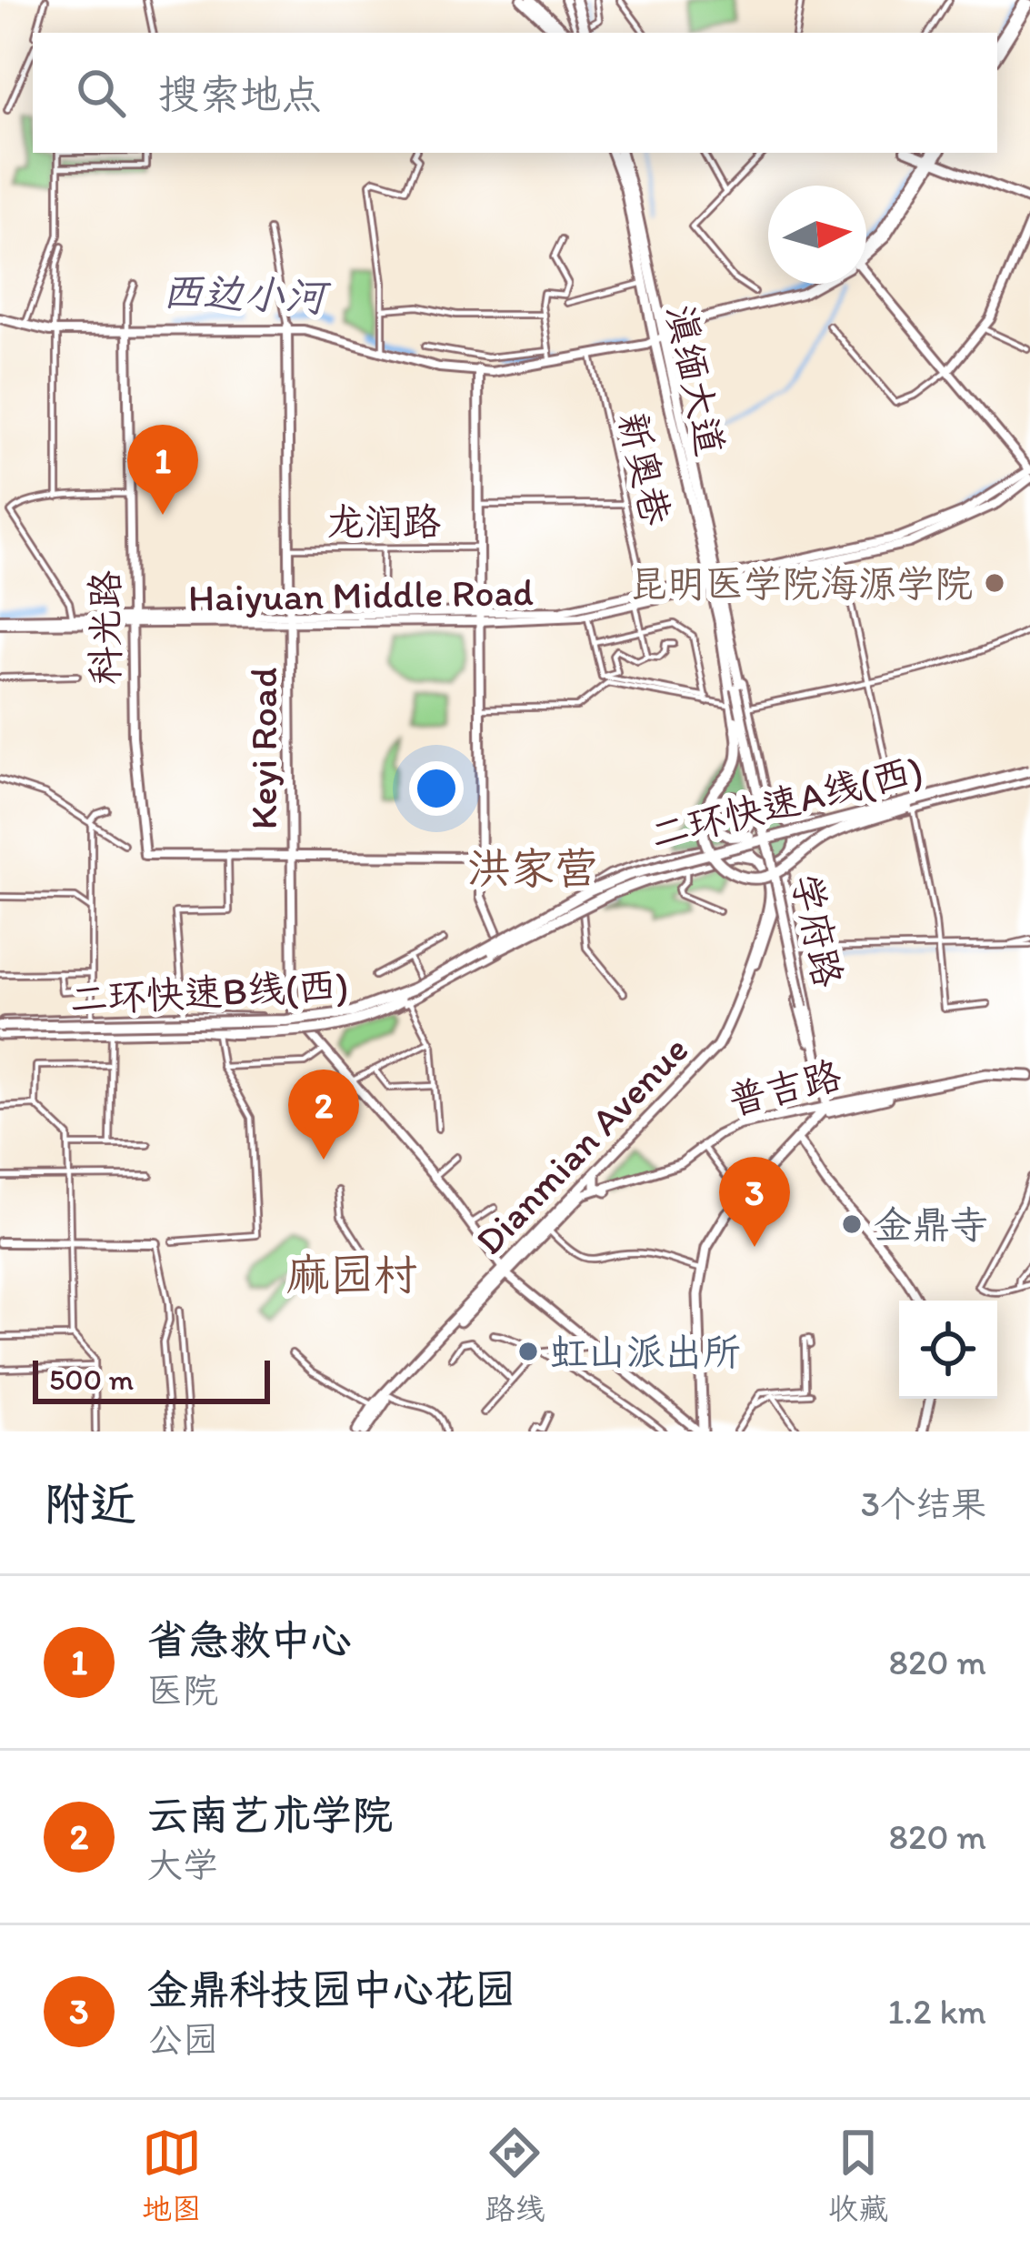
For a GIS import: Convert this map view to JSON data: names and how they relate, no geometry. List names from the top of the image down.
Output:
{
  "streets": {
    "highway": ["二环快速A线(西)", "二环快速B线(西)"],
    "main road": [
      "滇缅大道",
      "学府路",
      "普吉路",
      "Dianmian Avenue"
    ],
    "street": [
      "新奥巷",
      "龙润路",
      "Haiyuan Middle Road",
      "科光路",
      "Keyi Road"
    ]
  },
  "crossings": [
    ["滇缅大道", "Haiyuan Middle Road"],
    ["滇缅大道", "学府路"],
    ["滇缅大道", "Dianmian Avenue"],
    ["新奥巷", "Haiyuan Middle Road"],
    ["龙润路", "Keyi Road"],
    ["Haiyuan Middle Road", "科光路"],
    ["Haiyuan Middle Road", "Keyi Road"],
    ["二环快速A线(西)", "二环快速B线(西)"],
    ["学府路", "普吉路"],
    ["学府路", "Dianmian Avenue"],
    ["普吉路", "Dianmian Avenue"]
  ],
  "districts": ["洪家营", "麻园村"],
  "water": ["西边小河"],
  "places": ["昆明医学院海源学院", "金鼎寺", "虹山派出所"],
  "scale_bar": "500 m",
  "north": "right",
  "page": {
    "search": "搜索地点",
    "pins": ["1", "2", "3"],
    "scale": "500 m",
    "heading": ["附近", "3个结果"],
    "list": [
      {
        "mark": "1",
        "name": "省急救中心",
        "note": "医院",
        "value": "820 m"
      },
      {
        "mark": "2",
        "name": "云南艺术学院",
        "note": "大学",
        "value": "820 m"
      },
      {
        "mark": "3",
        "name": "金鼎科技园中心花园",
        "note": "公园",
        "value": "1.2 km"
      }
    ],
    "nav": ["地图", "路线", "收藏"]
  }
}
